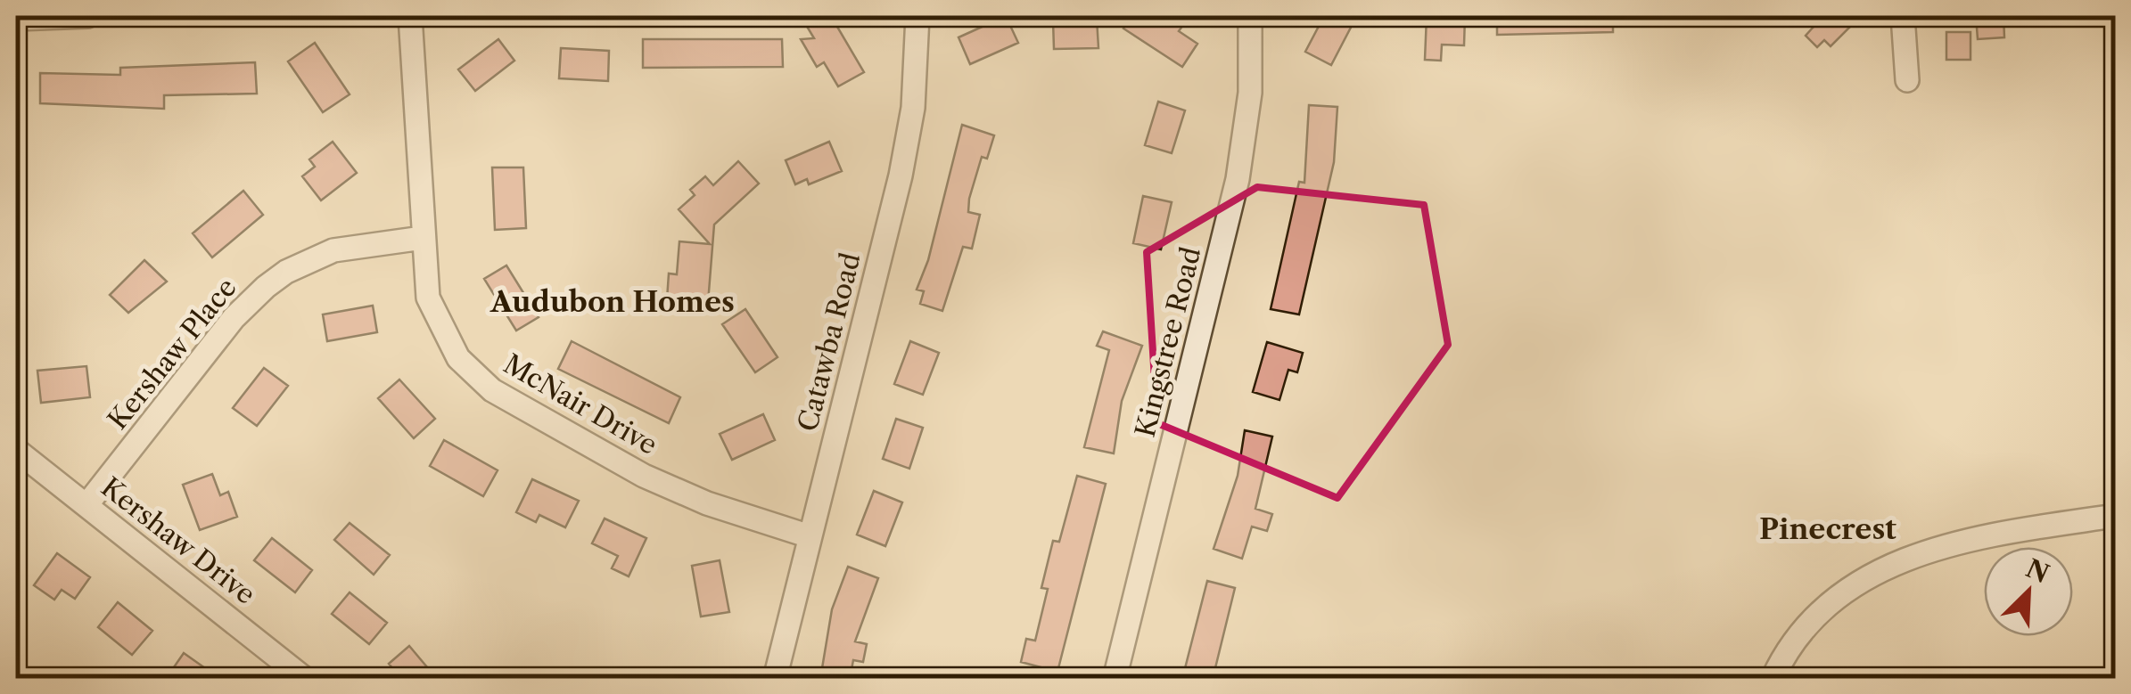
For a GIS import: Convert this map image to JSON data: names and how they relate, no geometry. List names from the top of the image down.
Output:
{
  "streets": {
    "street": [
      "Catawba Road",
      "Kingstree Road",
      "Kershaw Place",
      "McNair Drive",
      "Kershaw Drive"
    ]
  },
  "crossings": [
    ["Catawba Road", "McNair Drive"],
    ["Kershaw Place", "McNair Drive"],
    ["Kershaw Place", "Kershaw Drive"]
  ],
  "districts": ["Audubon Homes", "Pinecrest"],
  "north": "top right"
}
